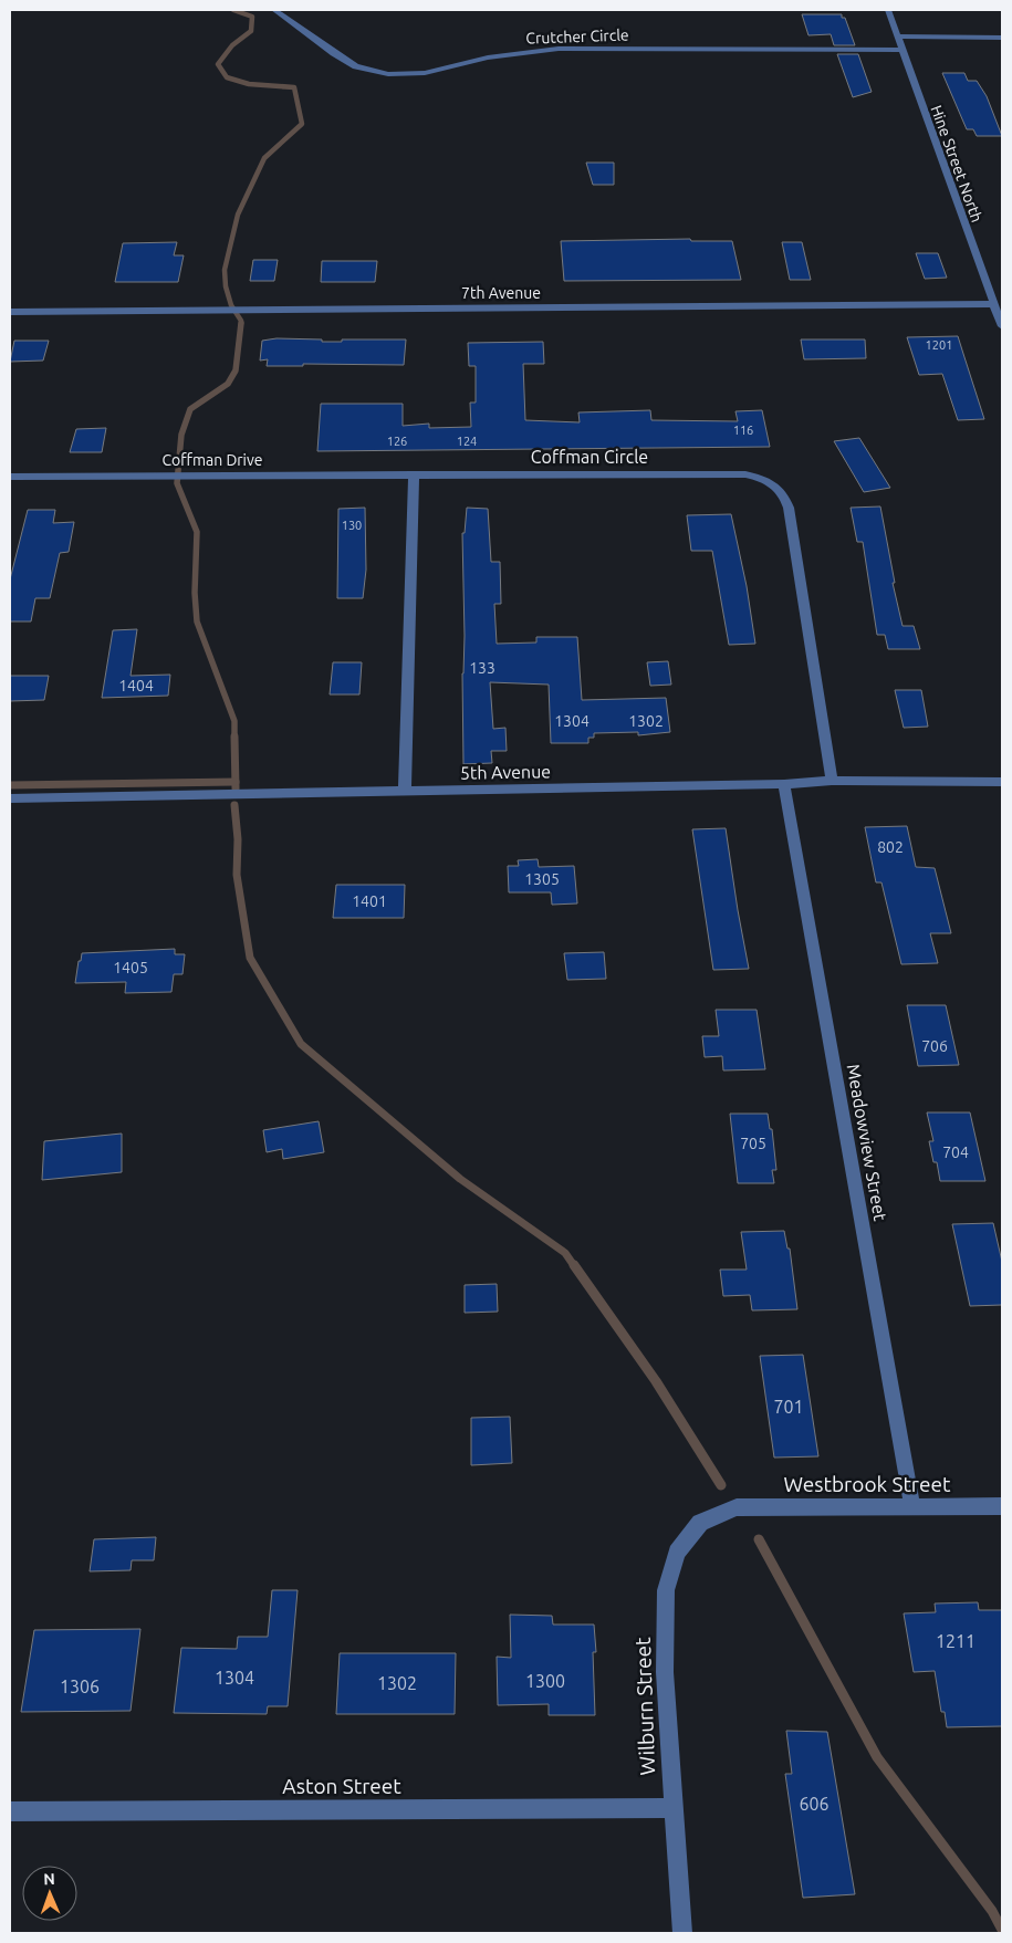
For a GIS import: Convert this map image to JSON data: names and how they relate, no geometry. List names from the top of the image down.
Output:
{
  "streets": {
    "street": [
      "Crutcher Circle",
      "Hine Street North",
      "7th Avenue",
      "Coffman Circle",
      "Coffman Drive",
      "5th Avenue",
      "Meadowview Street",
      "Westbrook Street",
      "Wilburn Street",
      "Aston Street"
    ]
  },
  "crossings": [
    ["Crutcher Circle", "Hine Street North"],
    ["Hine Street North", "7th Avenue"],
    ["Coffman Circle", "Coffman Drive"],
    ["Coffman Circle", "5th Avenue"],
    ["5th Avenue", "Meadowview Street"],
    ["Meadowview Street", "Westbrook Street"],
    ["Westbrook Street", "Wilburn Street"],
    ["Wilburn Street", "Aston Street"]
  ],
  "house_numbers": [
    "1201",
    "116",
    "126",
    "124",
    "130",
    "133",
    "1404",
    "1304",
    "1302",
    "802",
    "1305",
    "1401",
    "1405",
    "706",
    "705",
    "704",
    "701",
    "1211",
    "1304",
    "1300",
    "1302",
    "1306",
    "606"
  ],
  "north": "top"
}
